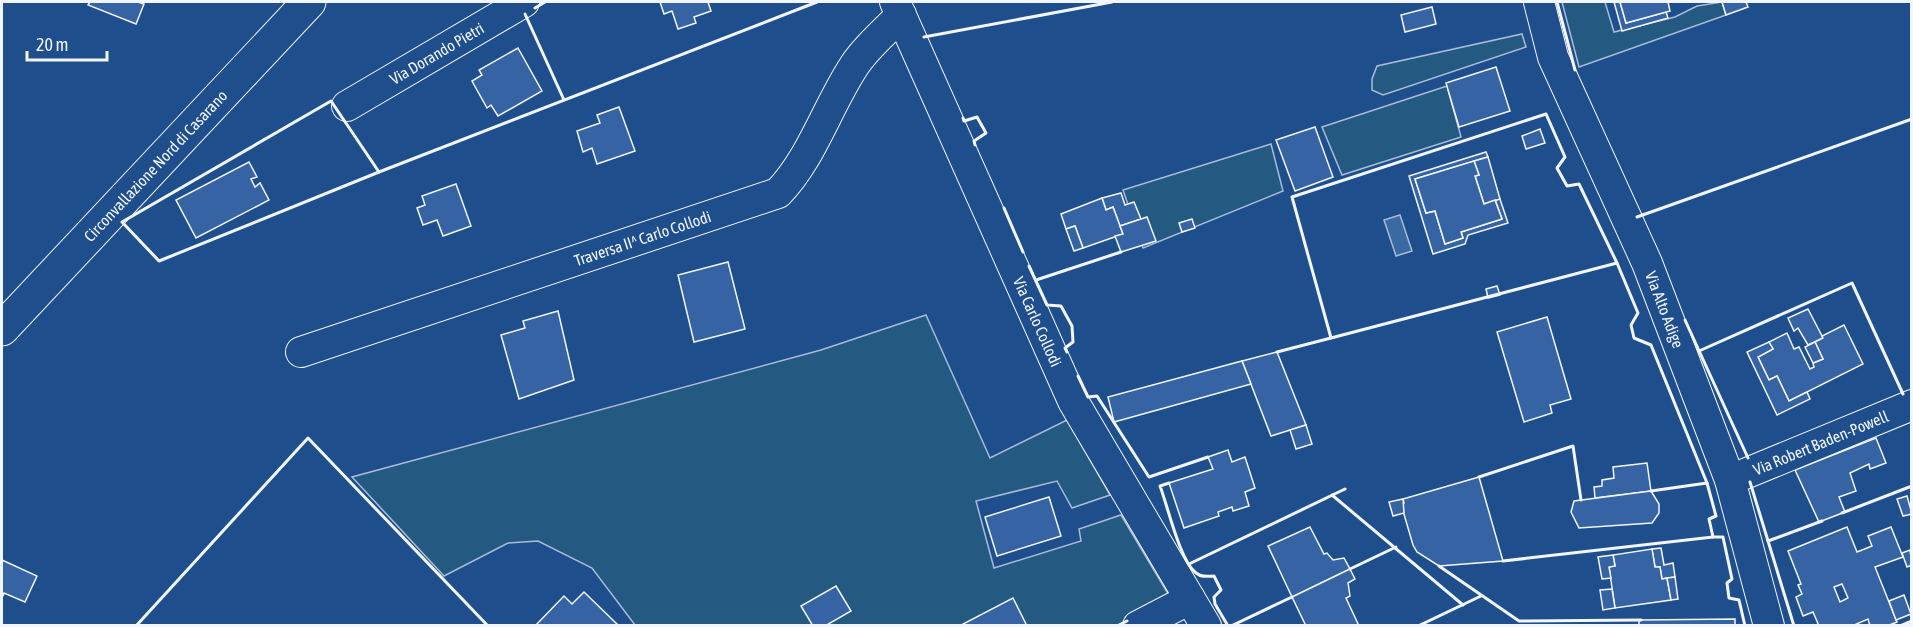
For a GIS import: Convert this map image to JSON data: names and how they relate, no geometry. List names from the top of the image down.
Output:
{
  "streets": {
    "main road": ["Circonvallazione Nord di Casarano"],
    "street": [
      "Via Dorando Pietri",
      "Traversa II^ Carlo Collodi",
      "Via Alto Adige",
      "Via Carlo Collodi",
      "Via Robert Baden-Powell"
    ]
  },
  "crossings": [
    ["Traversa II^ Carlo Collodi", "Via Carlo Collodi"],
    ["Via Alto Adige", "Via Robert Baden-Powell"]
  ],
  "scale_bar": "20 m"
}
